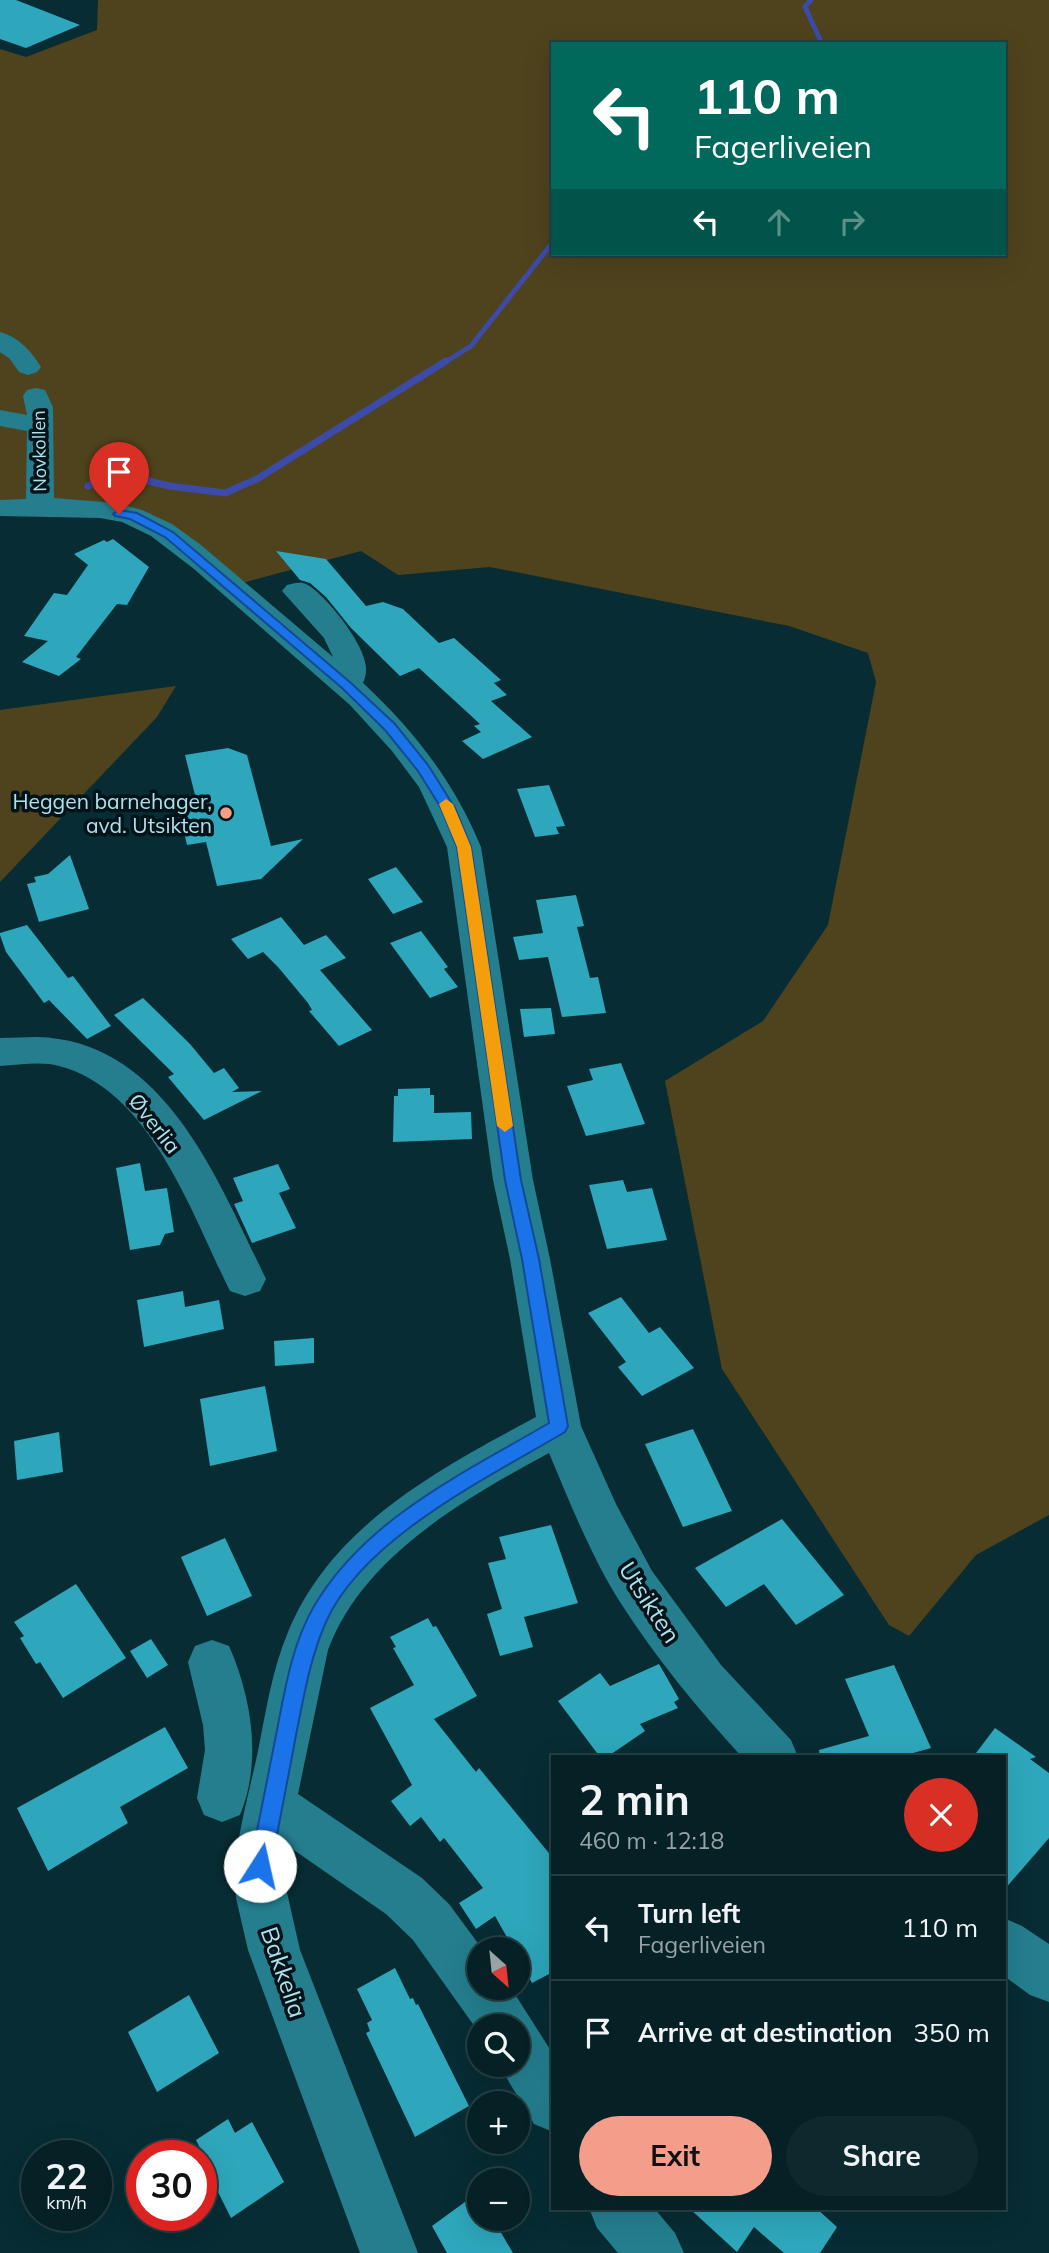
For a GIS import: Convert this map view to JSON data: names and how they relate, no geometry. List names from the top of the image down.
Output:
{
  "streets": {
    "street": [
      "Novkollen",
      "Øverlia",
      "Utsikten",
      "Bakkelia"
    ]
  },
  "crossings": [
    ["Novkollen", "Utsikten"],
    ["Utsikten", "Bakkelia"]
  ],
  "places": ["Heggen barnehager, avd. Utsikten"],
  "north": "bottom right",
  "page": {
    "turn": ["110 m", "Fagerliveien"],
    "heading": ["2 min", "460 m · 12:18"],
    "list": [
      {
        "name": "Turn left",
        "note": "Fagerliveien",
        "value": "110 m"
      },
      {
        "name": "Arrive at destination",
        "value": "350 m"
      }
    ],
    "map_buttons": ["+", "−"],
    "buttons": ["Exit", "Share"],
    "speed": "22 km/h",
    "limit": "30"
  }
}
